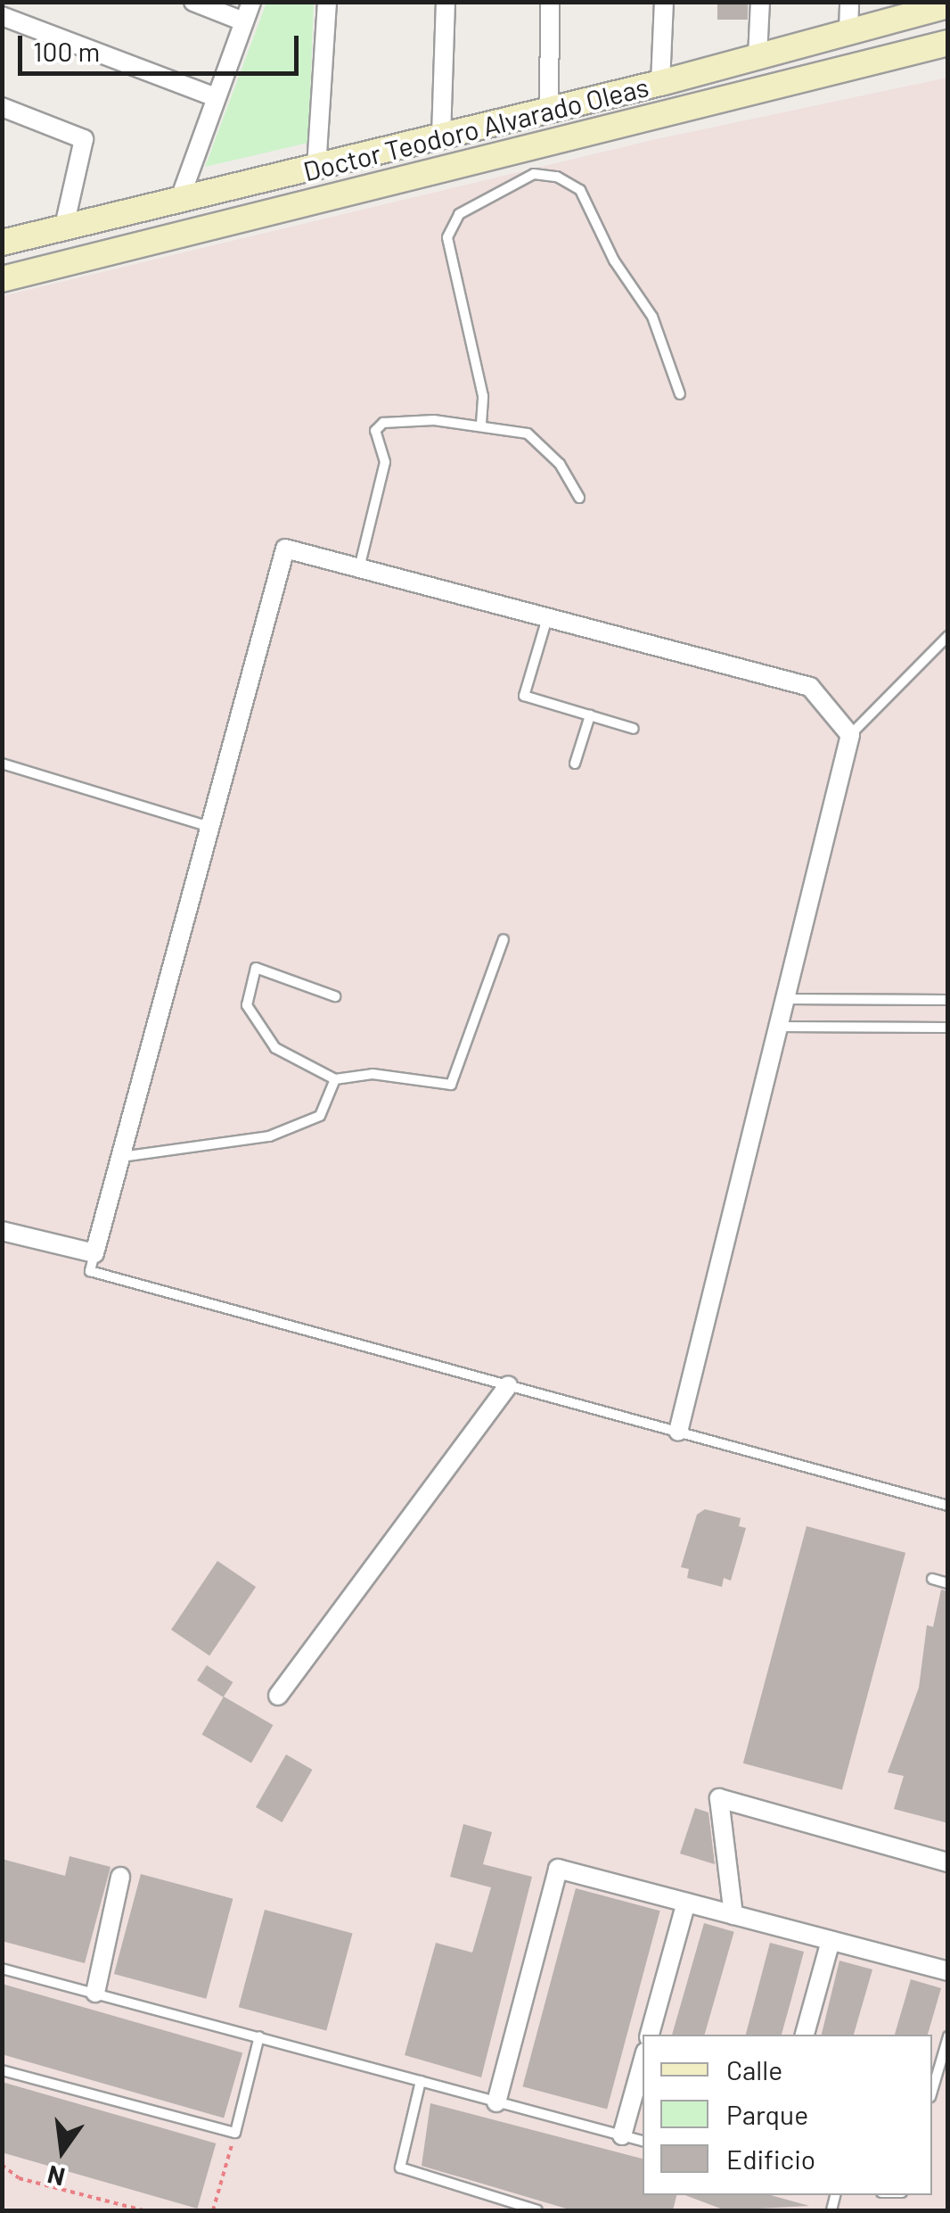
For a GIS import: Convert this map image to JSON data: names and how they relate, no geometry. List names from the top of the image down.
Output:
{
  "streets": {
    "main road": ["Doctor Teodoro Alvarado Oleas"]
  },
  "legend": ["Calle", "Parque", "Edificio"],
  "scale_bar": "100 m",
  "north": "bottom"
}
